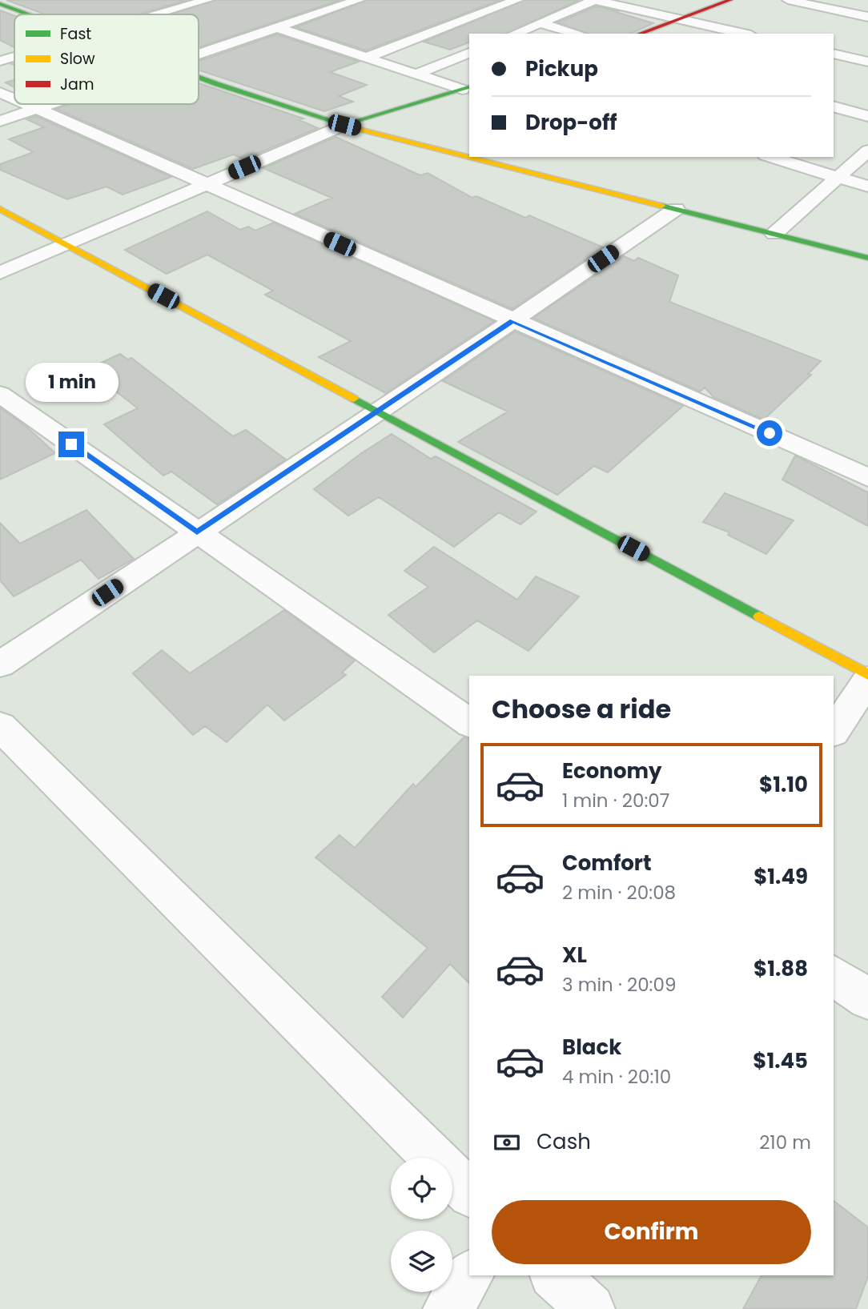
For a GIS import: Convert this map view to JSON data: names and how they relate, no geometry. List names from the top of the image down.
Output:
{
  "legend": ["Fast", "Slow", "Jam"],
  "page": {
    "banner": ["Pickup", "Drop-off"],
    "bubble": "1 min",
    "heading": "Choose a ride",
    "list": [
      {
        "name": "Economy",
        "note": "1 min · 20:07",
        "value": "$1.10"
      },
      {
        "name": "Comfort",
        "note": "2 min · 20:08",
        "value": "$1.49"
      },
      {
        "name": "XL",
        "note": "3 min · 20:09",
        "value": "$1.88"
      },
      {
        "name": "Black",
        "note": "4 min · 20:10",
        "value": "$1.45"
      }
    ],
    "pay": ["Cash", "210 m"],
    "buttons": "Confirm"
  }
}
